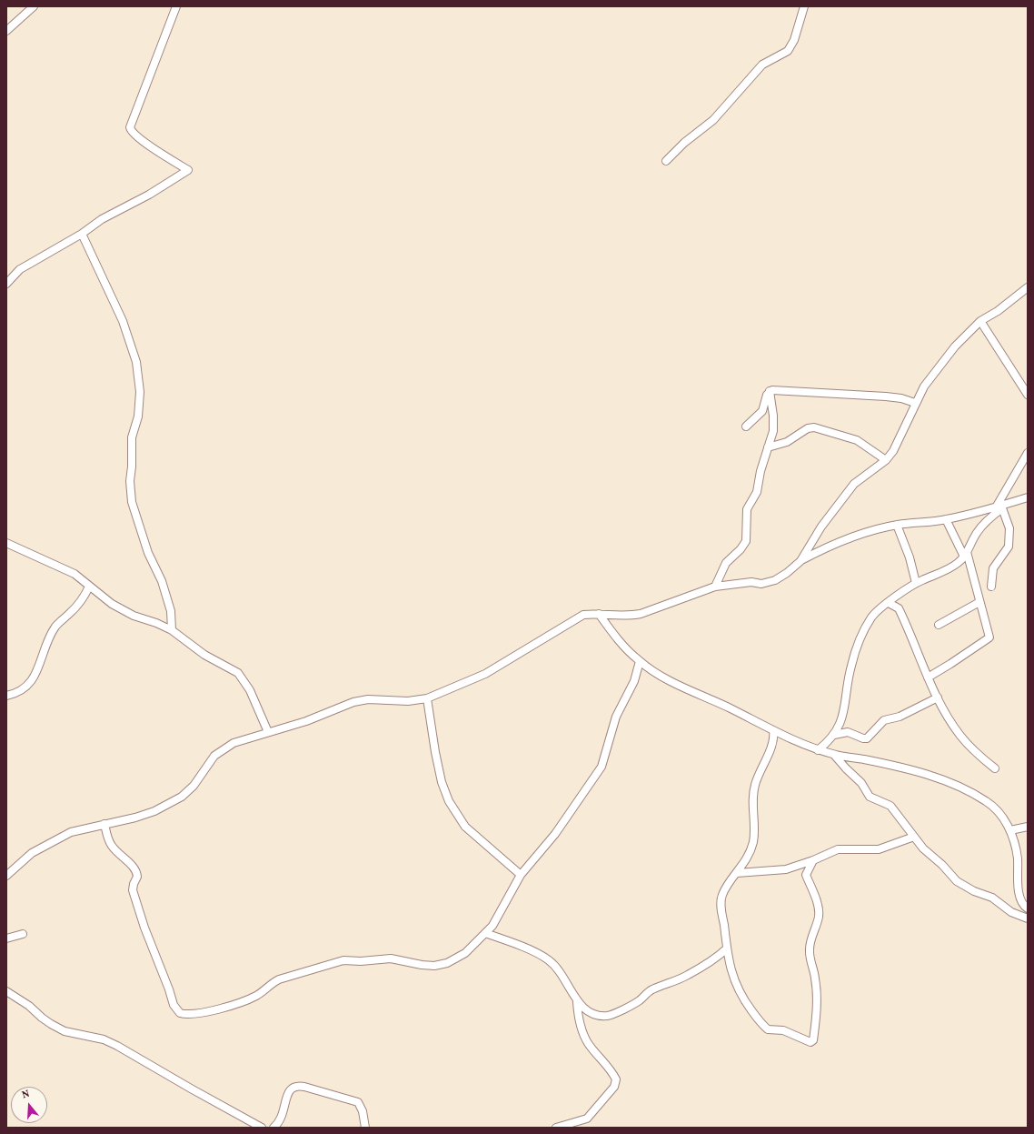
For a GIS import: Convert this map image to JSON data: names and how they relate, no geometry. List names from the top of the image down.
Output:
{
  "north": "top"
}
